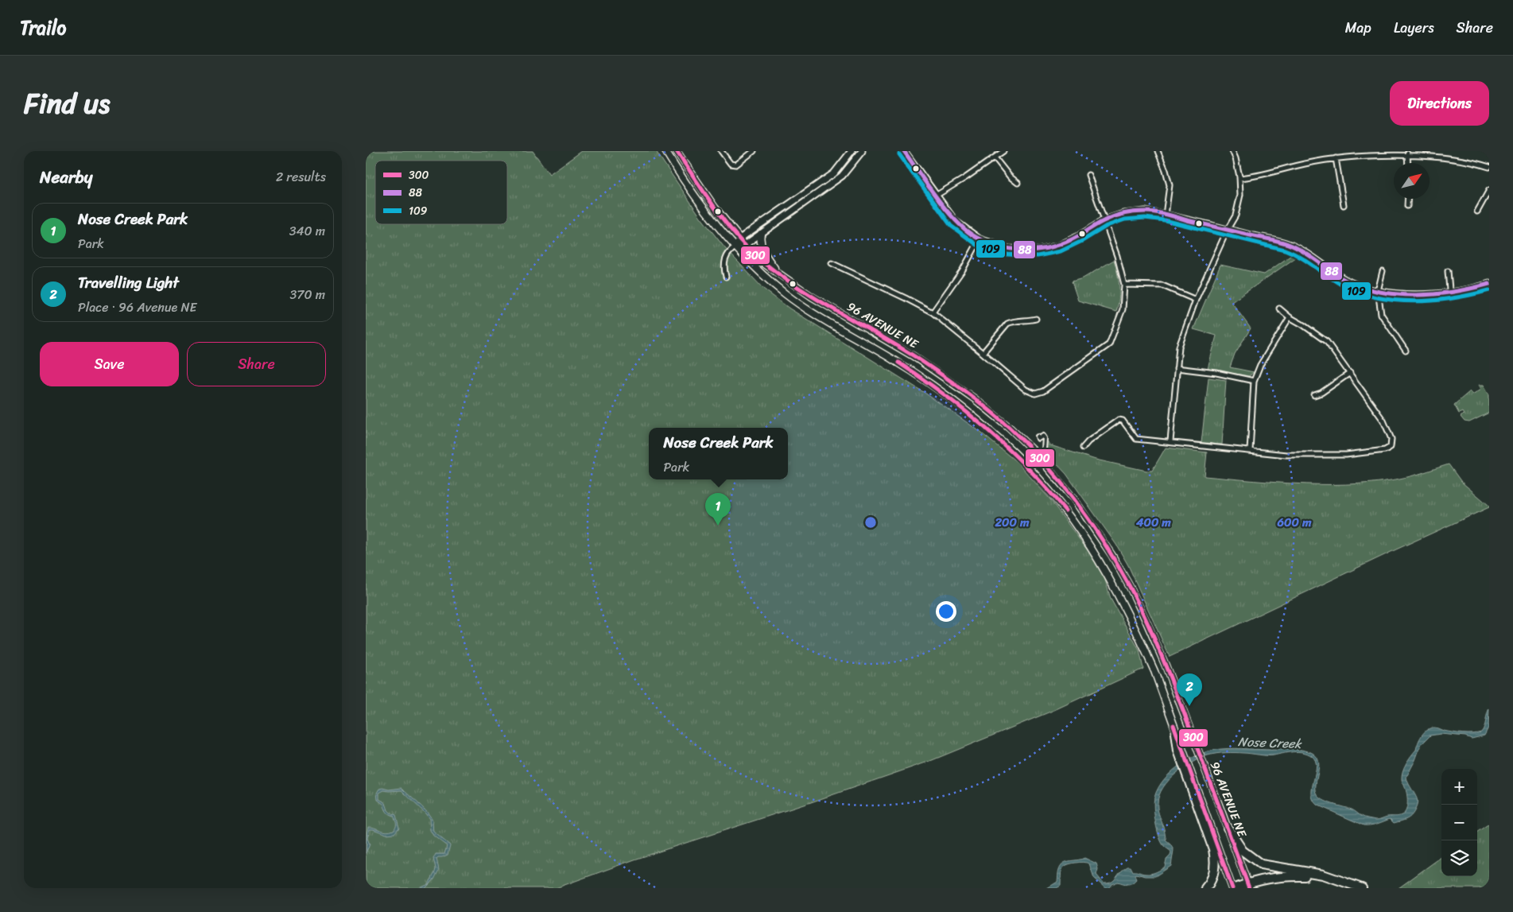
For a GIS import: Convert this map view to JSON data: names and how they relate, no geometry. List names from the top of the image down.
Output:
{
  "streets": {
    "main road": ["96 AVENUE NE"]
  },
  "water": ["Nose Creek"],
  "lines": ["transit line 300", "transit line 88", "transit line 109"],
  "legend": ["300", "88", "109"],
  "north": "top right",
  "page": {
    "header": "Trailo",
    "nav": ["Map", "Layers", "Share"],
    "title": "Find us",
    "buttons": [
      "Directions",
      ["Save", "Share"]
    ],
    "heading": ["Nearby", "2 results"],
    "list": [
      {
        "mark": "1",
        "name": "Nose Creek Park",
        "note": "Park",
        "value": "340 m"
      },
      {
        "mark": "2",
        "name": "Travelling Light",
        "note": "Place · 96 Avenue NE",
        "value": "370 m"
      }
    ],
    "popup": ["Nose Creek Park", "Park"],
    "pins": ["1", "2"],
    "map_buttons": ["+", "−"]
  },
  "rings": ["200 m", "400 m", "600 m"]
}
